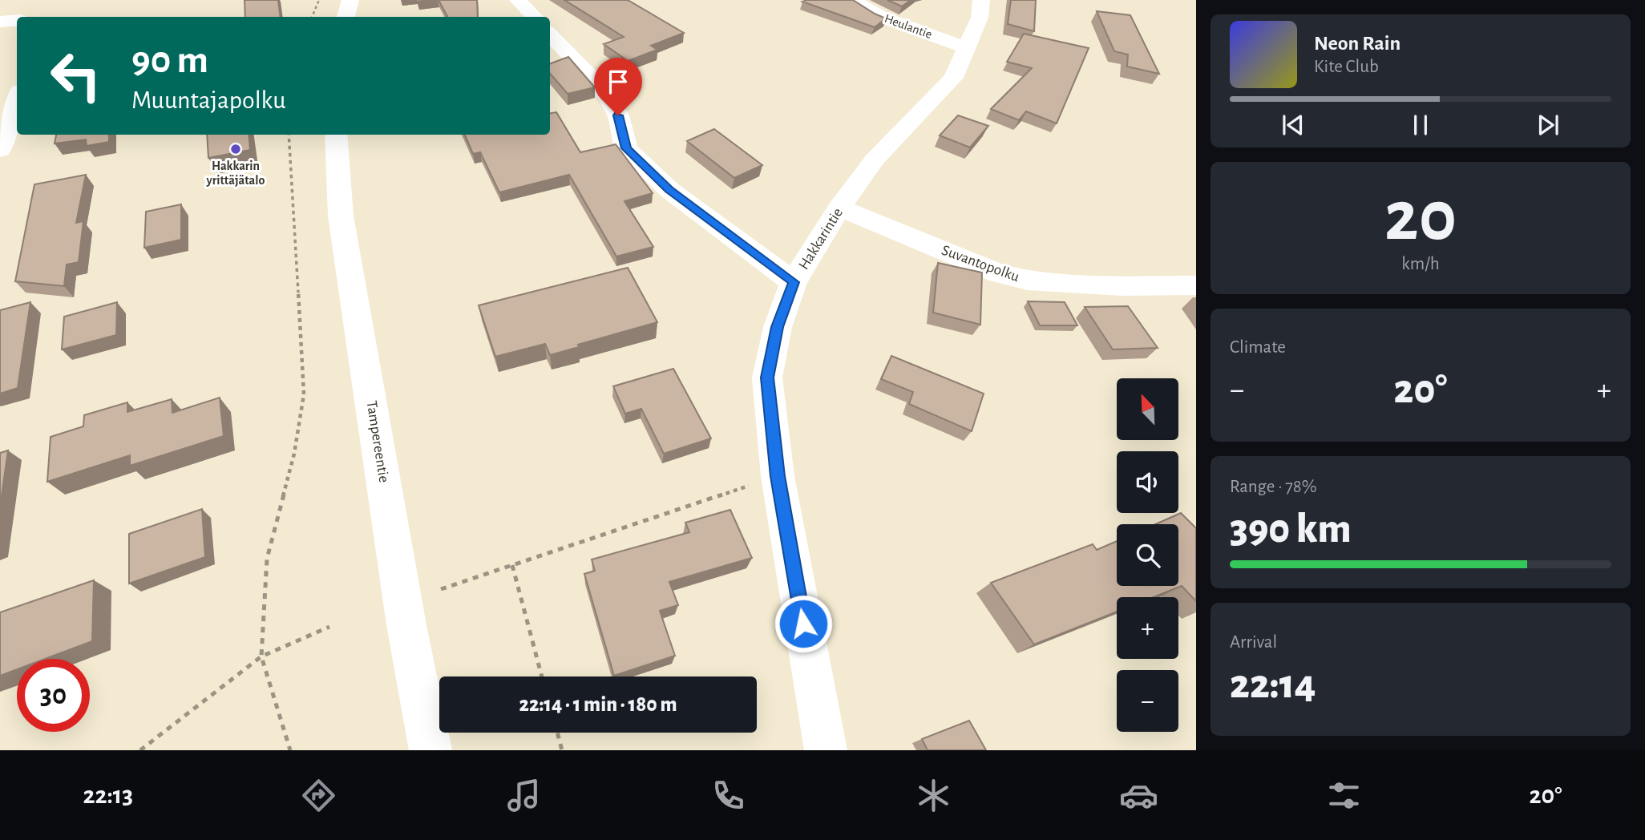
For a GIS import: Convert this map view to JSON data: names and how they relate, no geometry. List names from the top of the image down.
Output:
{
  "streets": {
    "street": [
      "Heulantie",
      "Hakkarintie",
      "Suvantopolku",
      "Tampereentie"
    ]
  },
  "crossings": [
    ["Heulantie", "Hakkarintie"],
    ["Hakkarintie", "Suvantopolku"]
  ],
  "places": ["Hakkarin yrittäjätalo"],
  "north": "top left",
  "page": {
    "turn": ["90 m", "Muuntajapolku"],
    "song": ["Neon Rain", "Kite Club"],
    "tile": [
      ["20", "km/h"],
      "Climate",
      ["Range · 78%", "390 km"],
      ["Arrival", "22:14"]
    ],
    "heat": ["−", "20°", "+"],
    "map_buttons": ["+", "−"],
    "limit": "30",
    "trip": "22:14 · 1 min · 180 m",
    "tabs": ["22:13", "20°"]
  }
}
